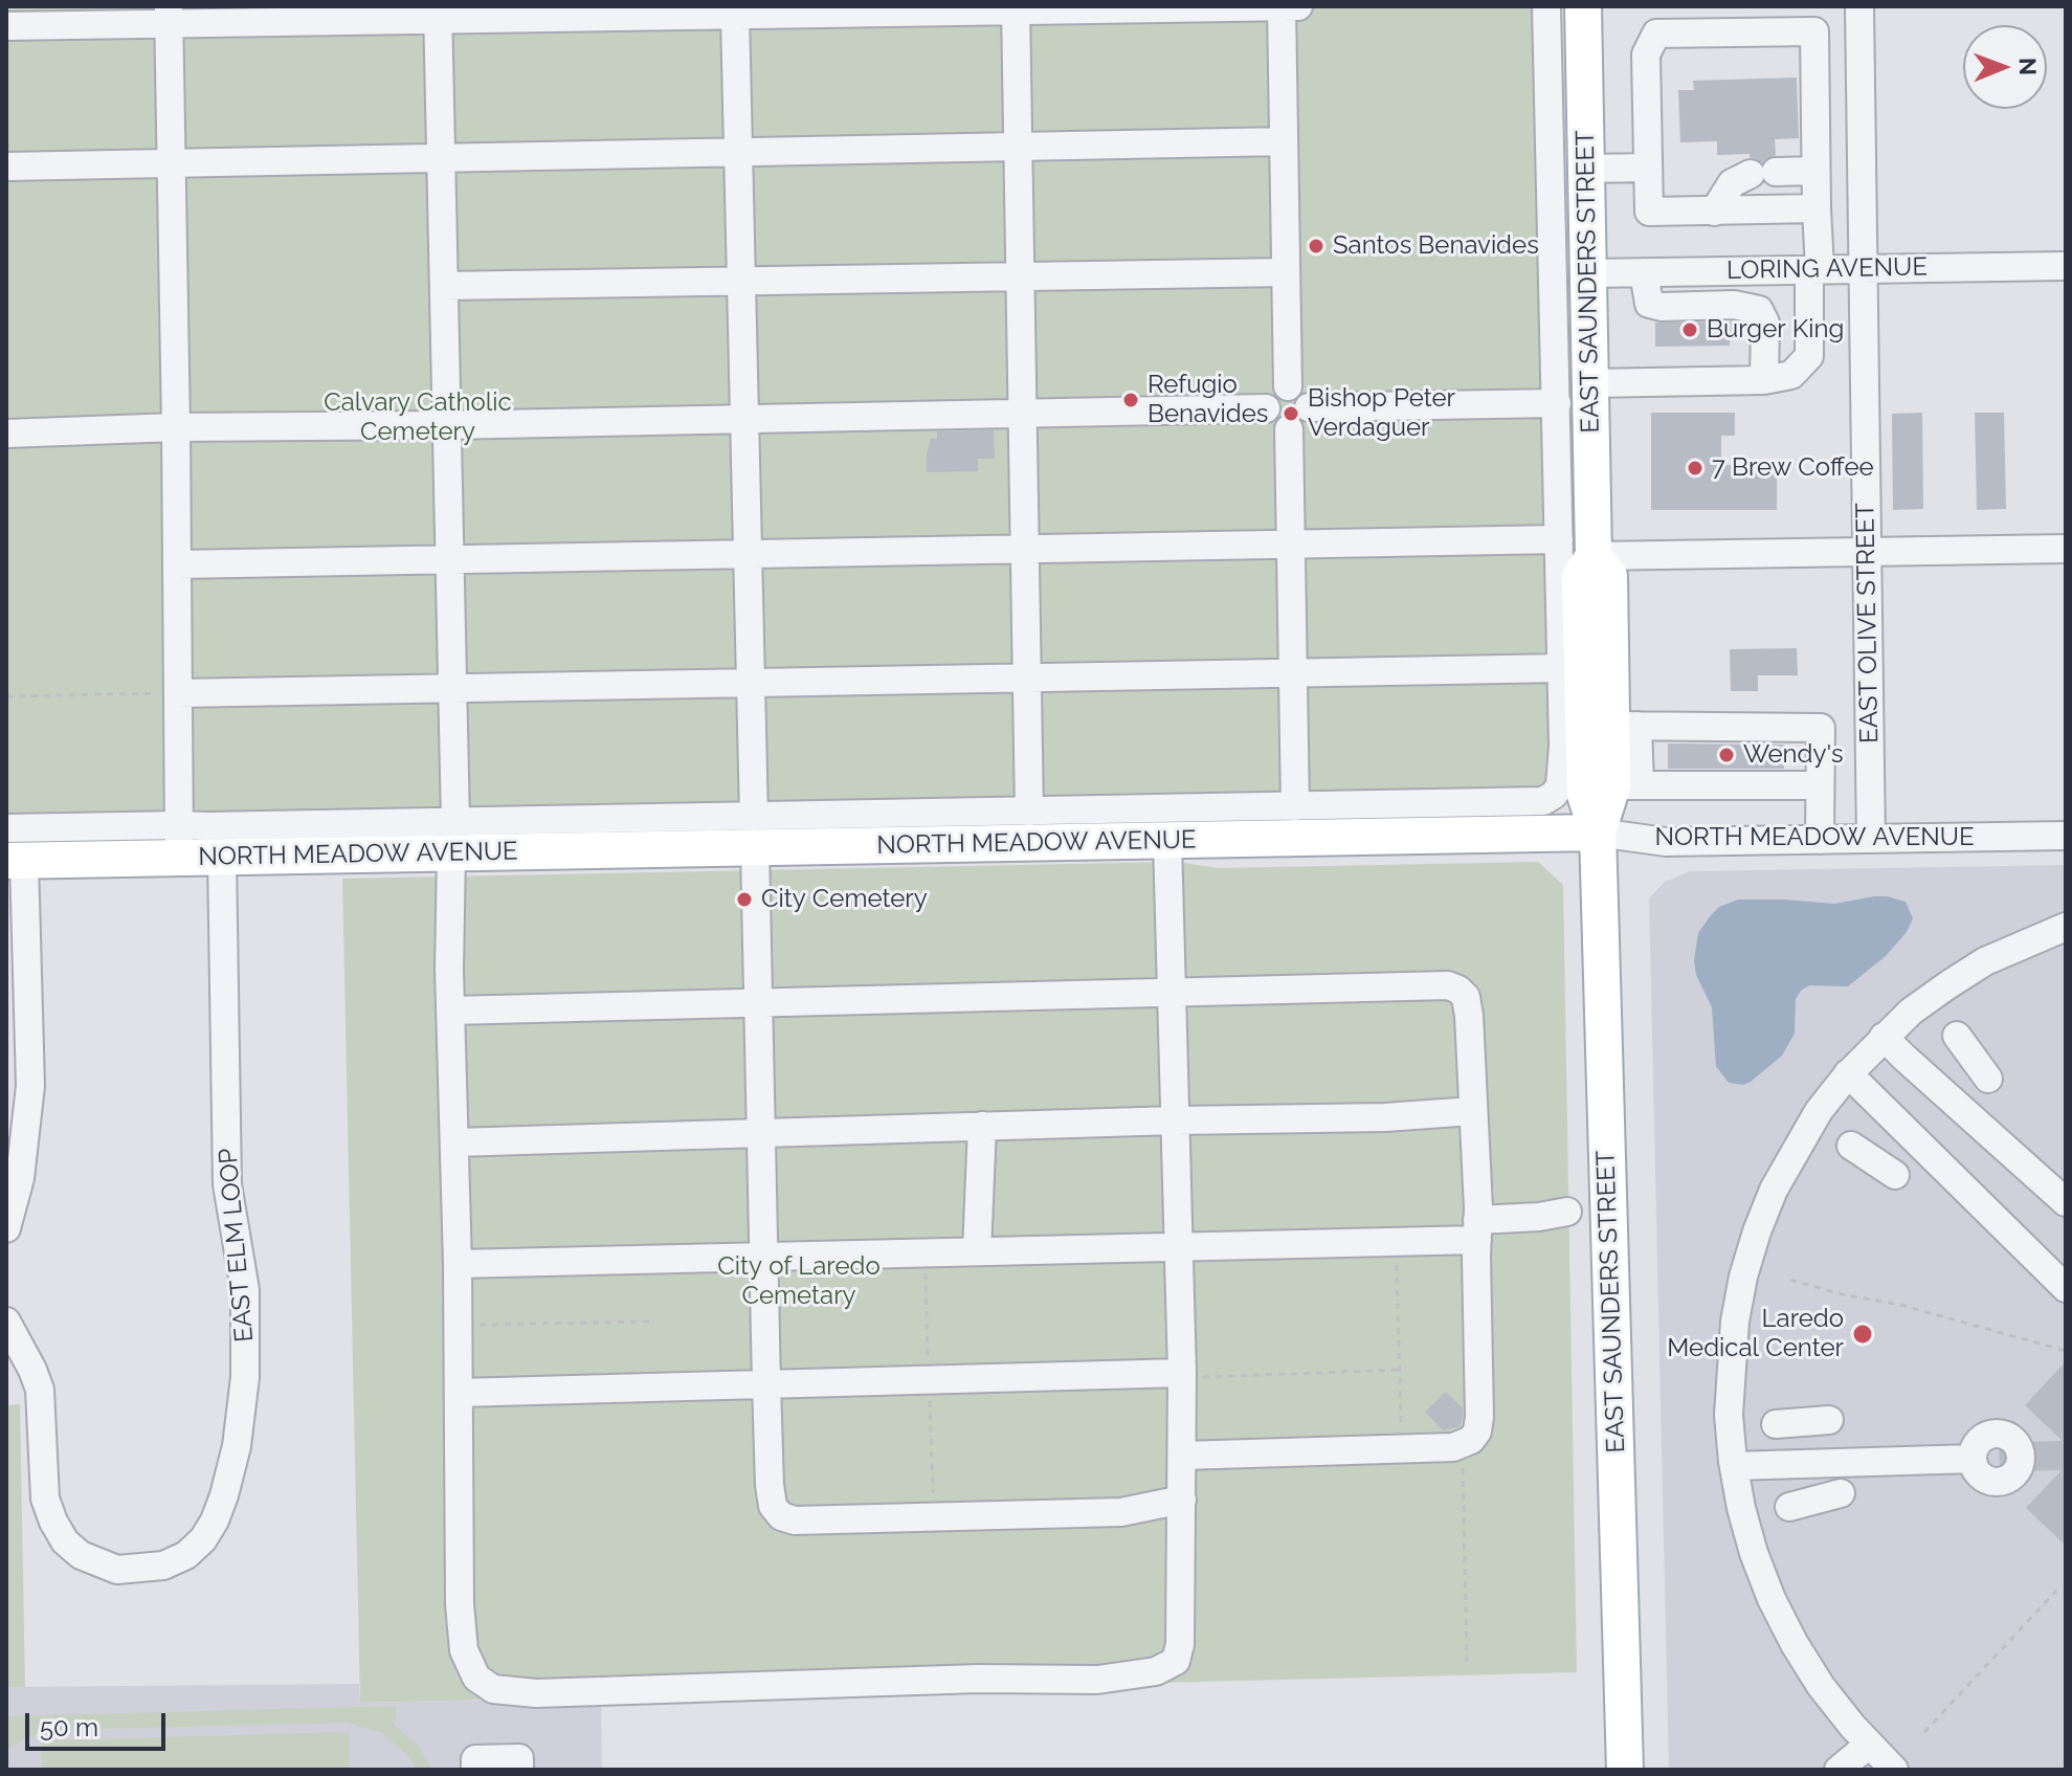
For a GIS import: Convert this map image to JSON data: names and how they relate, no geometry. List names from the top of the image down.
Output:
{
  "streets": {
    "main road": ["EAST SAUNDERS STREET", "NORTH MEADOW AVENUE"],
    "street": ["LORING AVENUE", "EAST OLIVE STREET", "EAST ELM LOOP"]
  },
  "crossings": [
    ["LORING AVENUE", "EAST SAUNDERS STREET"],
    ["LORING AVENUE", "EAST OLIVE STREET"],
    ["EAST SAUNDERS STREET", "NORTH MEADOW AVENUE"],
    ["EAST OLIVE STREET", "NORTH MEADOW AVENUE"],
    ["NORTH MEADOW AVENUE", "EAST ELM LOOP"]
  ],
  "parks": ["Calvary Catholic Cemetery", "City of Laredo Cemetary"],
  "places": [
    "Santos Benavides",
    "Burger King",
    "Refugio Benavides",
    "Bishop Peter Verdaguer",
    "7 Brew Coffee",
    "Wendy's",
    "City Cemetery",
    "Laredo Medical Center"
  ],
  "scale_bar": "50 m",
  "north": "right"
}
